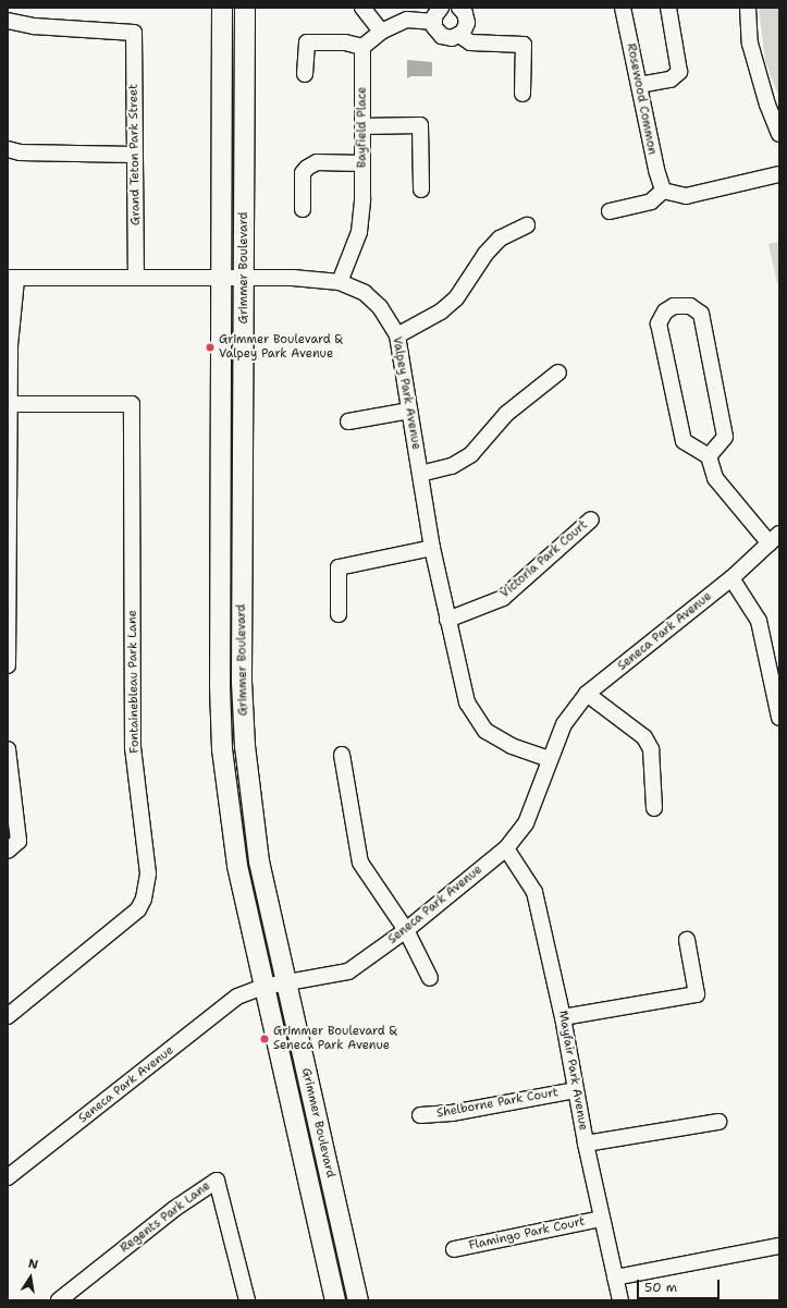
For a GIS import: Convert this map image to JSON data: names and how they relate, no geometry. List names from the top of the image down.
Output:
{
  "streets": {
    "main road": ["Grimmer Boulevard"],
    "street": [
      "Rosewood Common",
      "Bayfield Place",
      "Grand Teton Park Street",
      "Valpey Park Avenue",
      "Victoria Park Court",
      "Seneca Park Avenue",
      "Fontainebleau Park Lane",
      "Mayfair Park Avenue",
      "Shelborne Park Court",
      "Regents Park Lane",
      "Flamingo Park Court"
    ]
  },
  "crossings": [
    ["Bayfield Place", "Valpey Park Avenue"],
    ["Grand Teton Park Street", "Valpey Park Avenue"],
    ["Grimmer Boulevard", "Valpey Park Avenue"],
    ["Grimmer Boulevard", "Seneca Park Avenue"],
    ["Valpey Park Avenue", "Victoria Park Court"],
    ["Valpey Park Avenue", "Seneca Park Avenue"],
    ["Seneca Park Avenue", "Mayfair Park Avenue"],
    ["Mayfair Park Avenue", "Shelborne Park Court"],
    ["Mayfair Park Avenue", "Flamingo Park Court"]
  ],
  "places": ["Grimmer Boulevard & Valpey Park Avenue", "Grimmer Boulevard & Seneca Park Avenue"],
  "scale_bar": "50 m",
  "north": "top"
}
